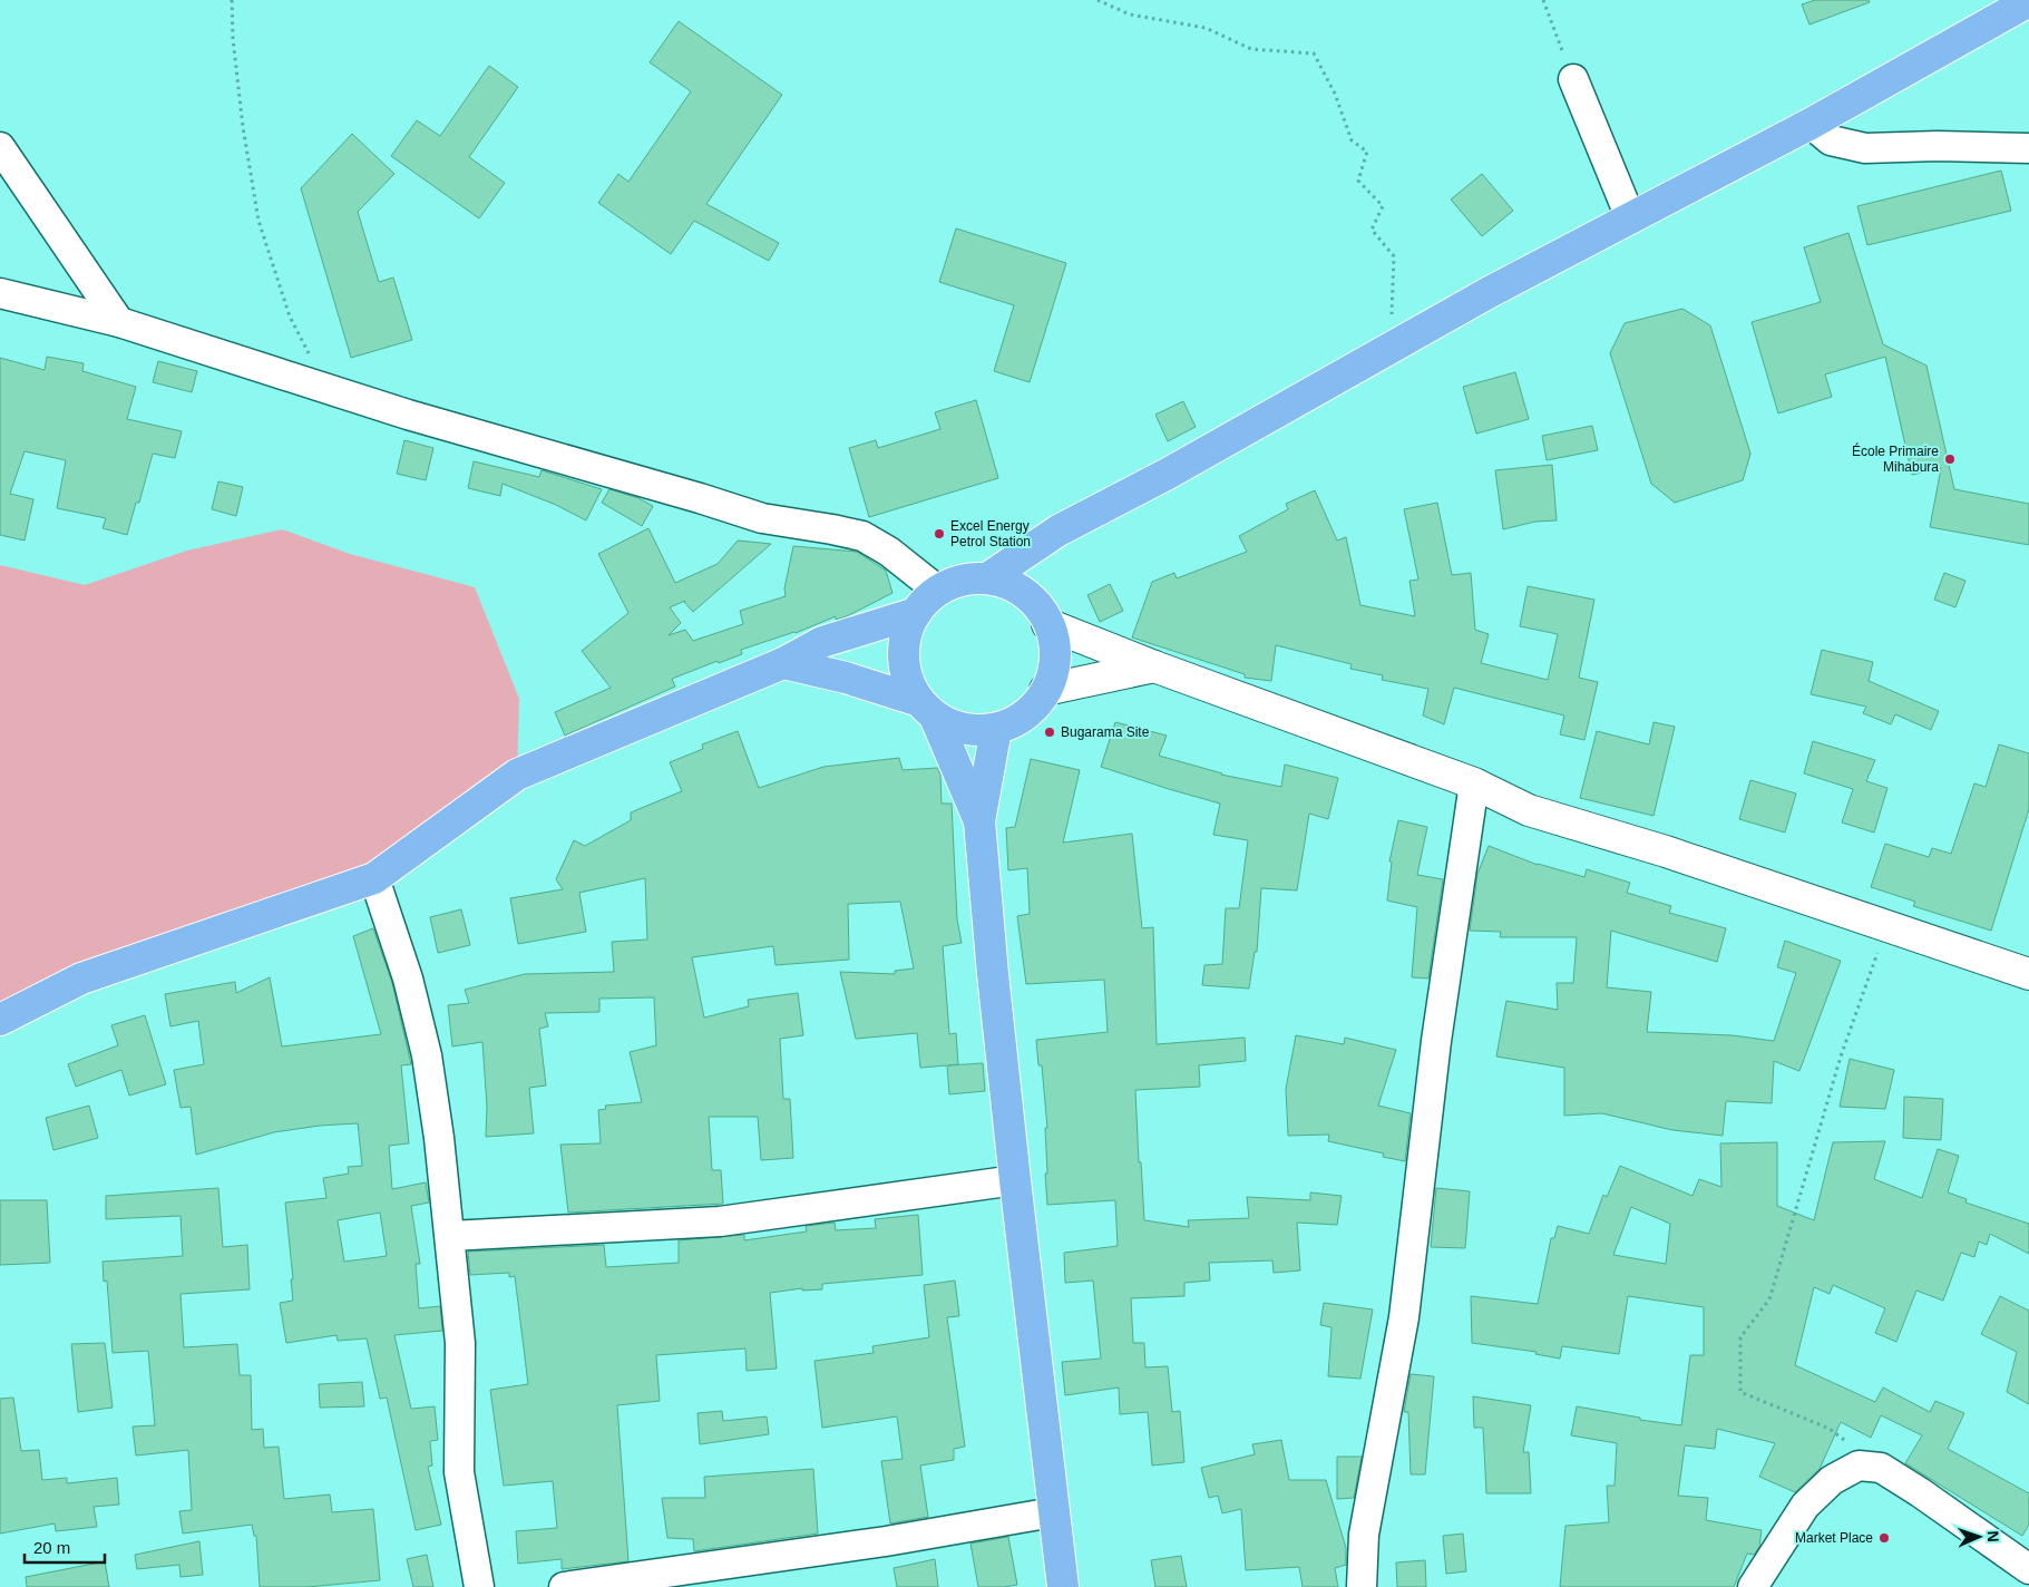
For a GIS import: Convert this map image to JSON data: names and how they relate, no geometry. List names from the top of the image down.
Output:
{
  "places": [
    "École Primaire Mihabura",
    "Excel Energy Petrol Station",
    "Bugarama Site",
    "Market Place"
  ],
  "scale_bar": "20 m",
  "north": "right"
}
